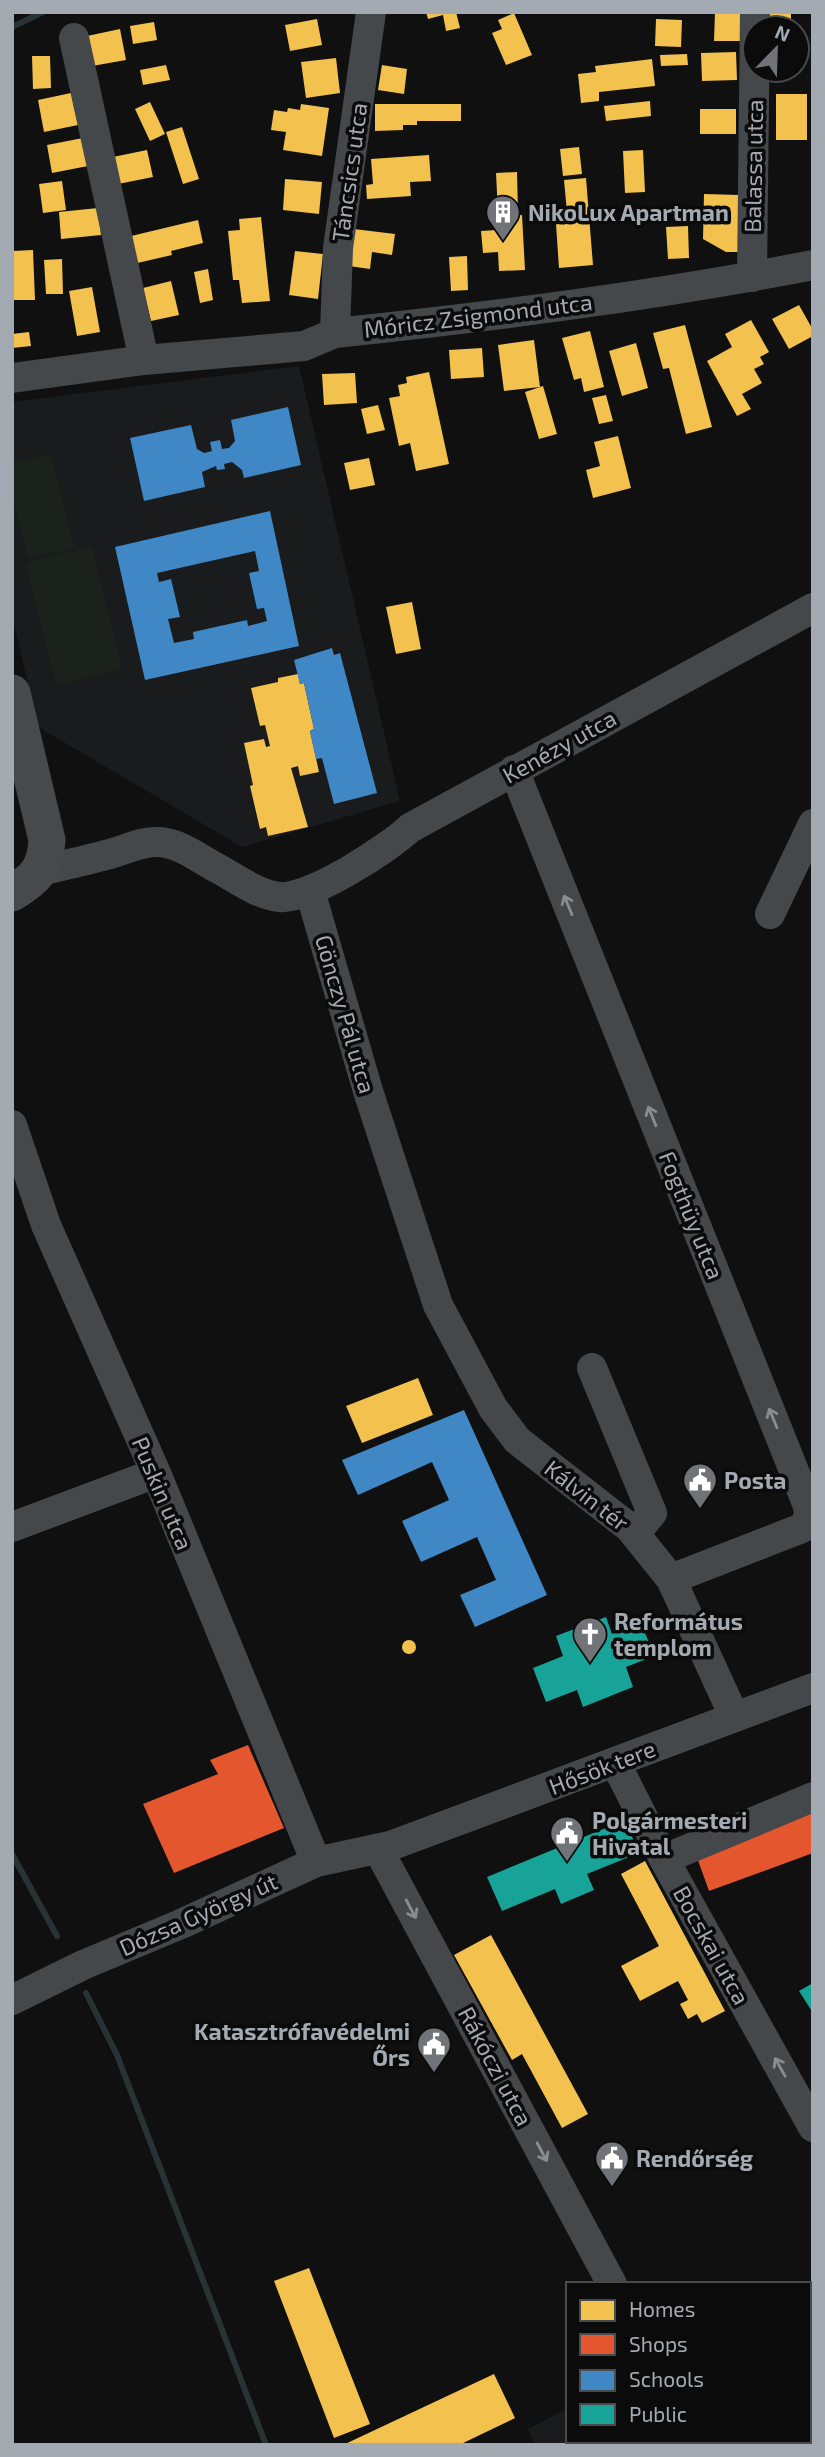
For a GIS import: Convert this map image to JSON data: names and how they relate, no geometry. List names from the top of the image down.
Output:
{
  "streets": {
    "street": [
      "Balassa utca",
      "Táncsics utca",
      "Móricz Zsigmond utca",
      "Kenézy utca",
      "Gönczy Pál utca",
      "Fogthüy utca",
      "Puskin utca",
      "Kálvin tér",
      "Hősök tere",
      "Dózsa György út",
      "Bocskai utca",
      "Rákóczi utca"
    ]
  },
  "crossings": [
    ["Balassa utca", "Móricz Zsigmond utca"],
    ["Táncsics utca", "Móricz Zsigmond utca"],
    ["Kenézy utca", "Gönczy Pál utca"],
    ["Kenézy utca", "Fogthüy utca"],
    ["Gönczy Pál utca", "Kálvin tér"],
    ["Fogthüy utca", "Kálvin tér"],
    ["Puskin utca", "Dózsa György út"],
    ["Kálvin tér", "Hősök tere"],
    ["Hősök tere", "Dózsa György út"],
    ["Hősök tere", "Bocskai utca"],
    ["Hősök tere", "Rákóczi utca"],
    ["Dózsa György út", "Rákóczi utca"]
  ],
  "one_way": ["Fogthüy utca", "Bocskai utca", "Rákóczi utca"],
  "places": {
    "building": ["NikoLux Apartman"],
    "public building": [
      "Posta",
      "Polgármesteri Hivatal",
      "Katasztrófavédelmi Őrs",
      "Rendőrség"
    ],
    "church": ["Református templom"]
  },
  "legend": [
    "Homes",
    "Shops",
    "Schools",
    "Public"
  ],
  "north": "top right"
}
